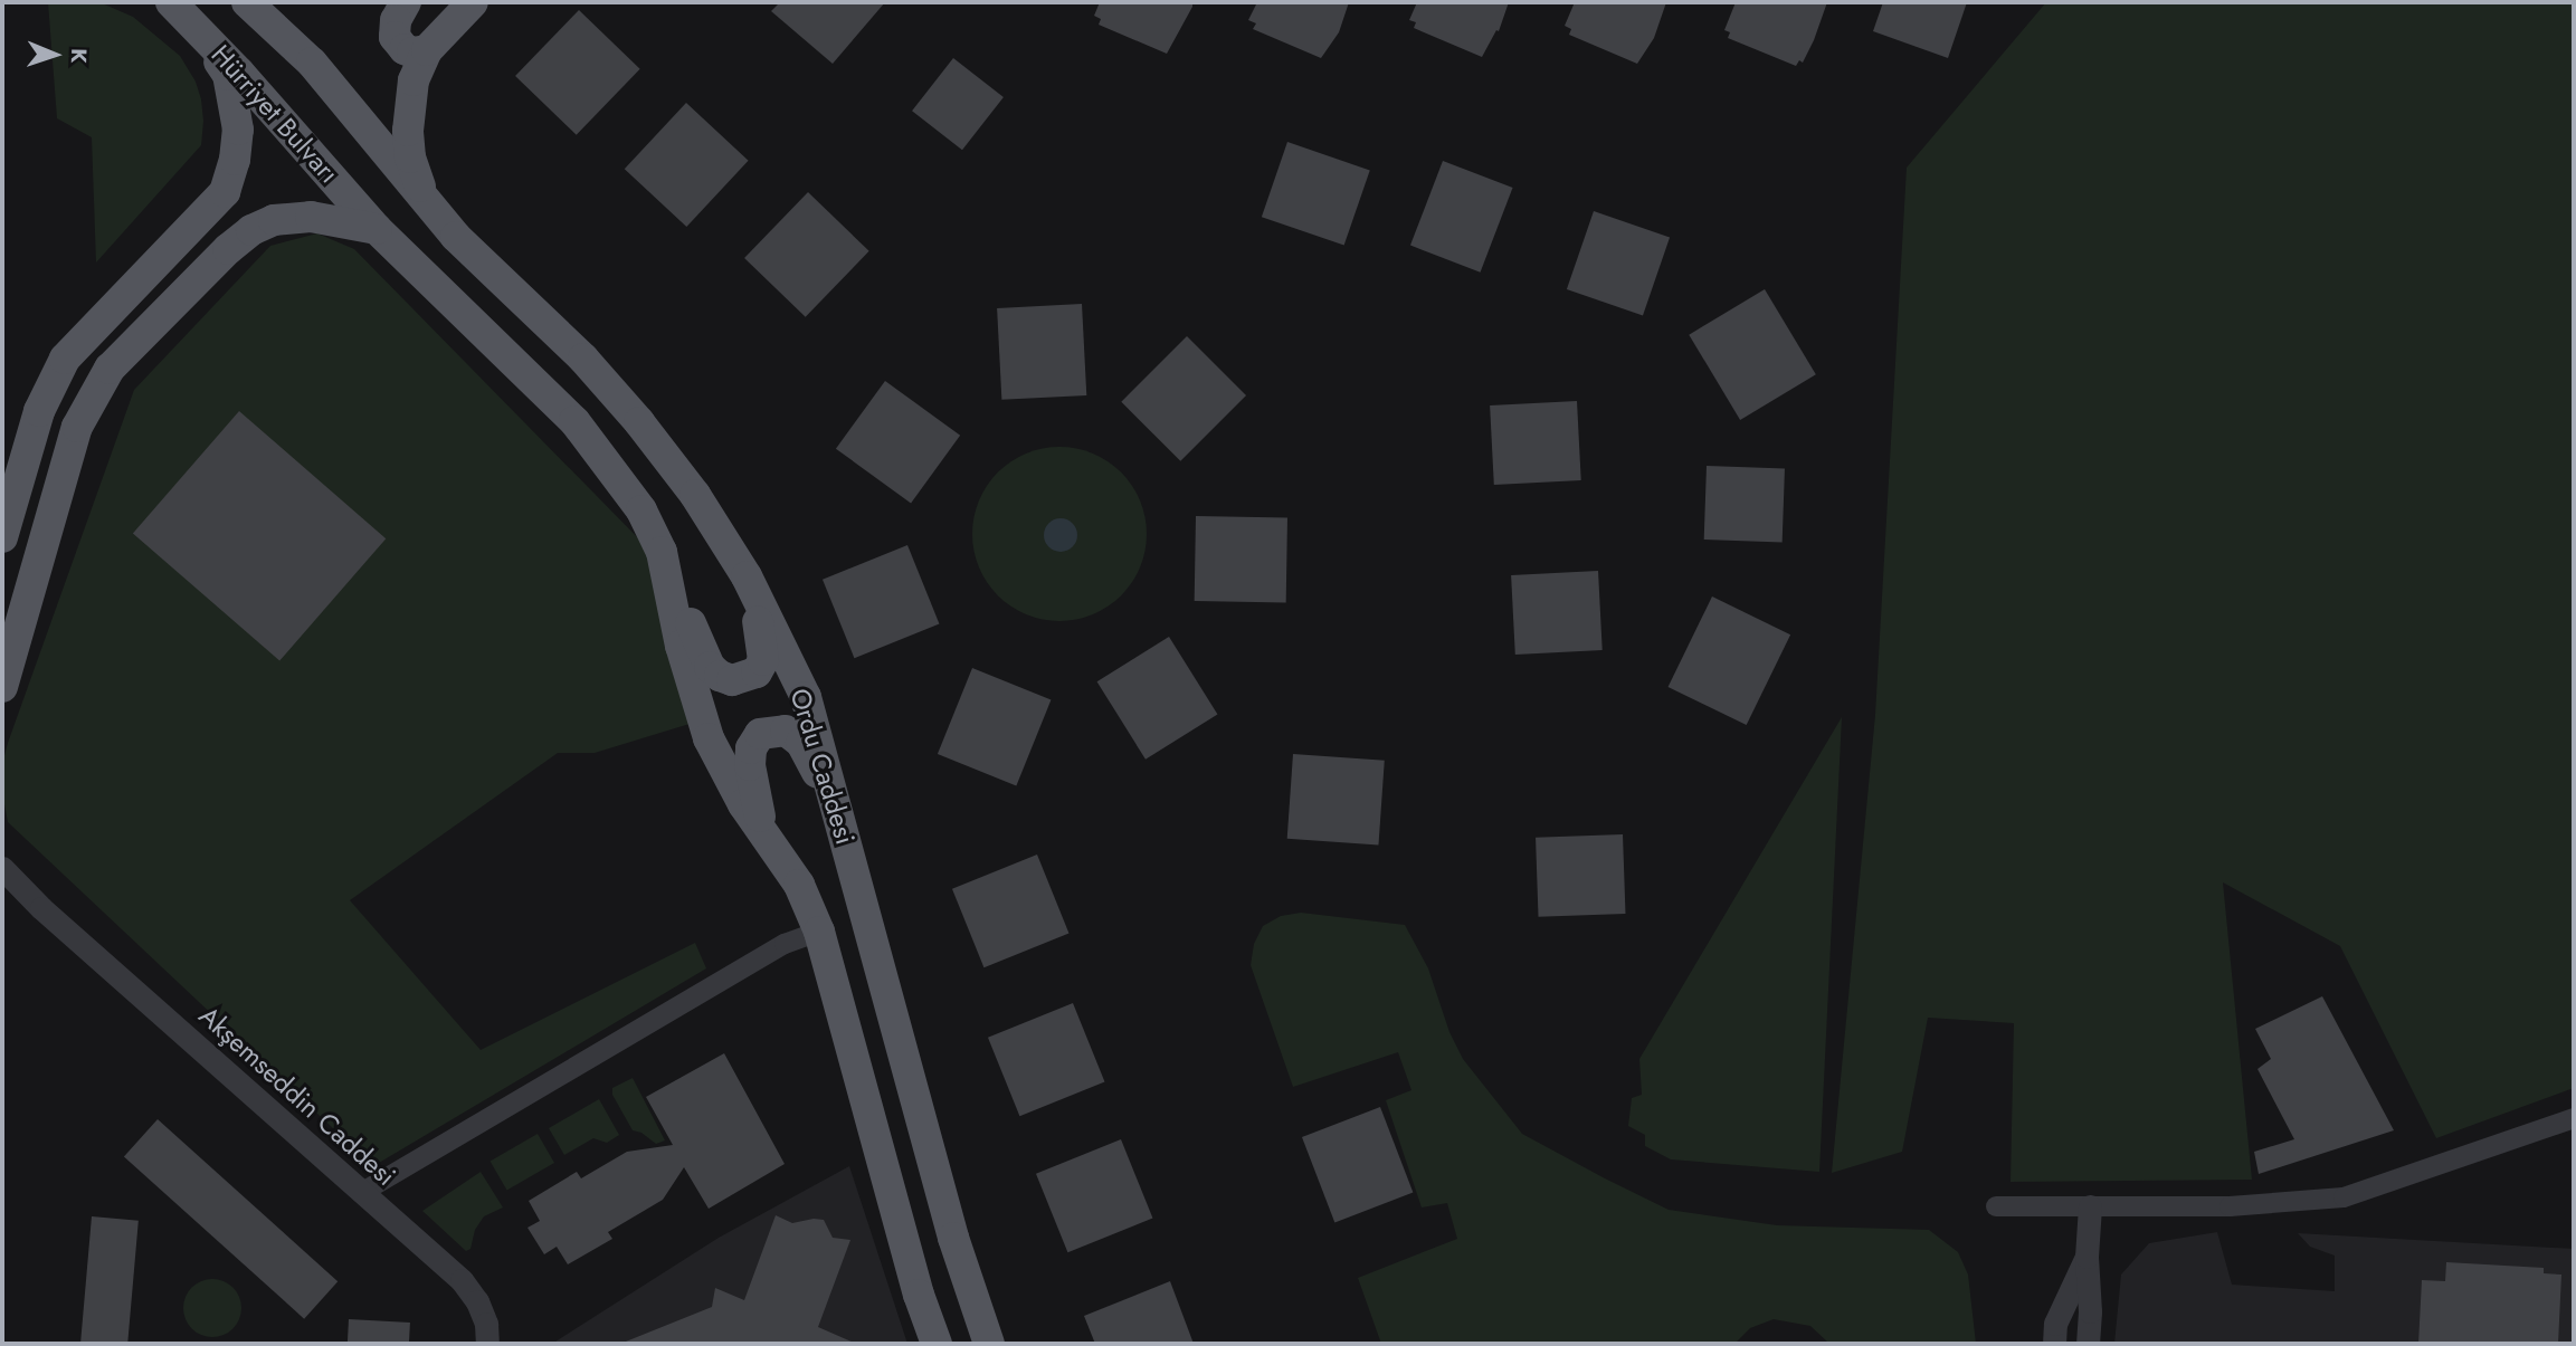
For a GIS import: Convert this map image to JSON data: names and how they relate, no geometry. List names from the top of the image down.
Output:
{
  "streets": {
    "main road": ["Hürriyet Bulvarı", "Ordu Caddesi"],
    "street": ["Akşemseddin Caddesi"]
  },
  "crossings": [
    ["Hürriyet Bulvarı", "Ordu Caddesi"]
  ],
  "north": "right"
}
